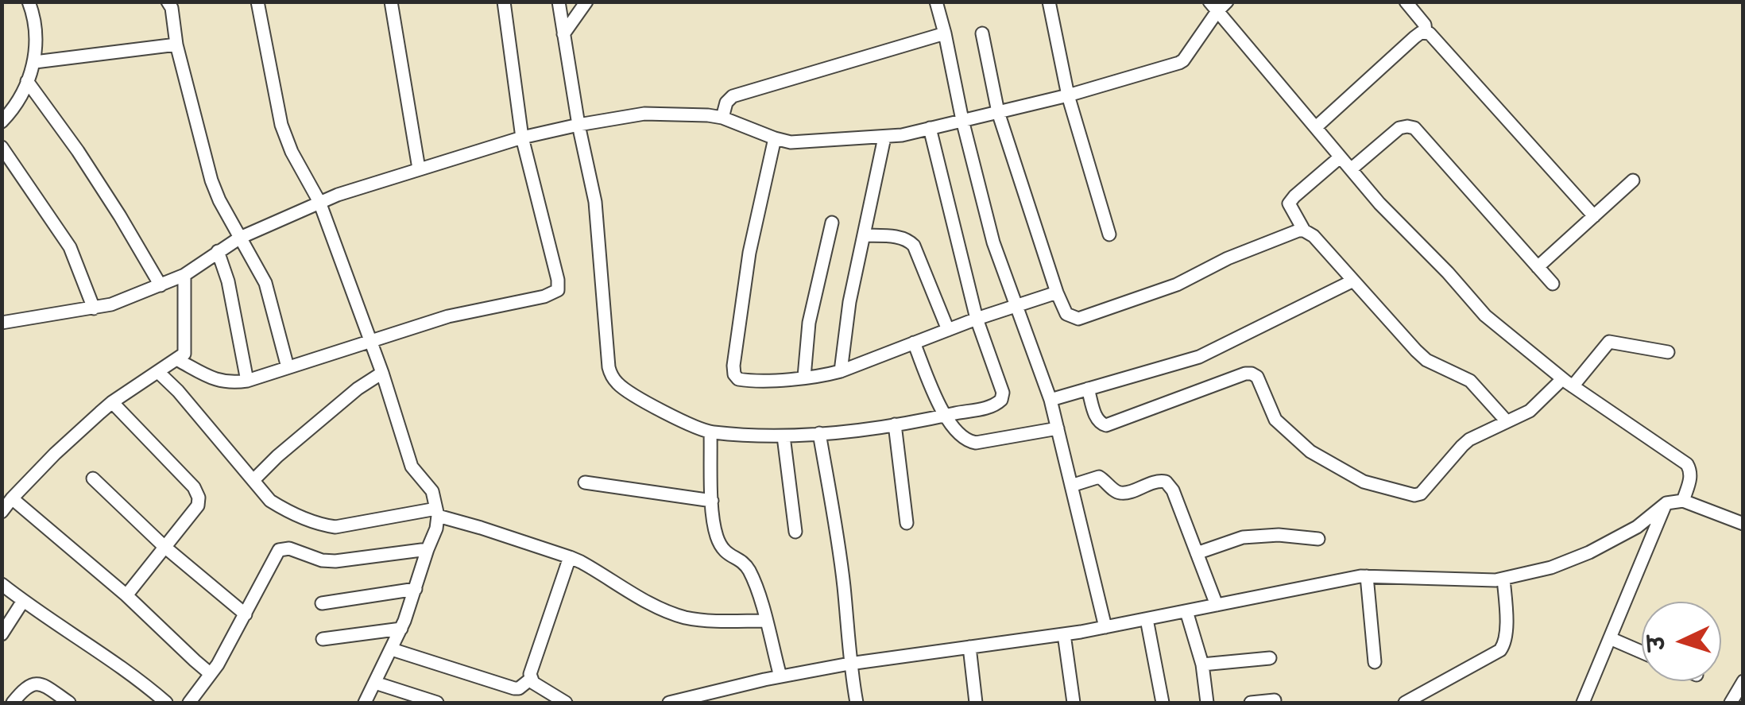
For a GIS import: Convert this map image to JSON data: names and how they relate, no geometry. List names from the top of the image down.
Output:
{
  "north": "left"
}
